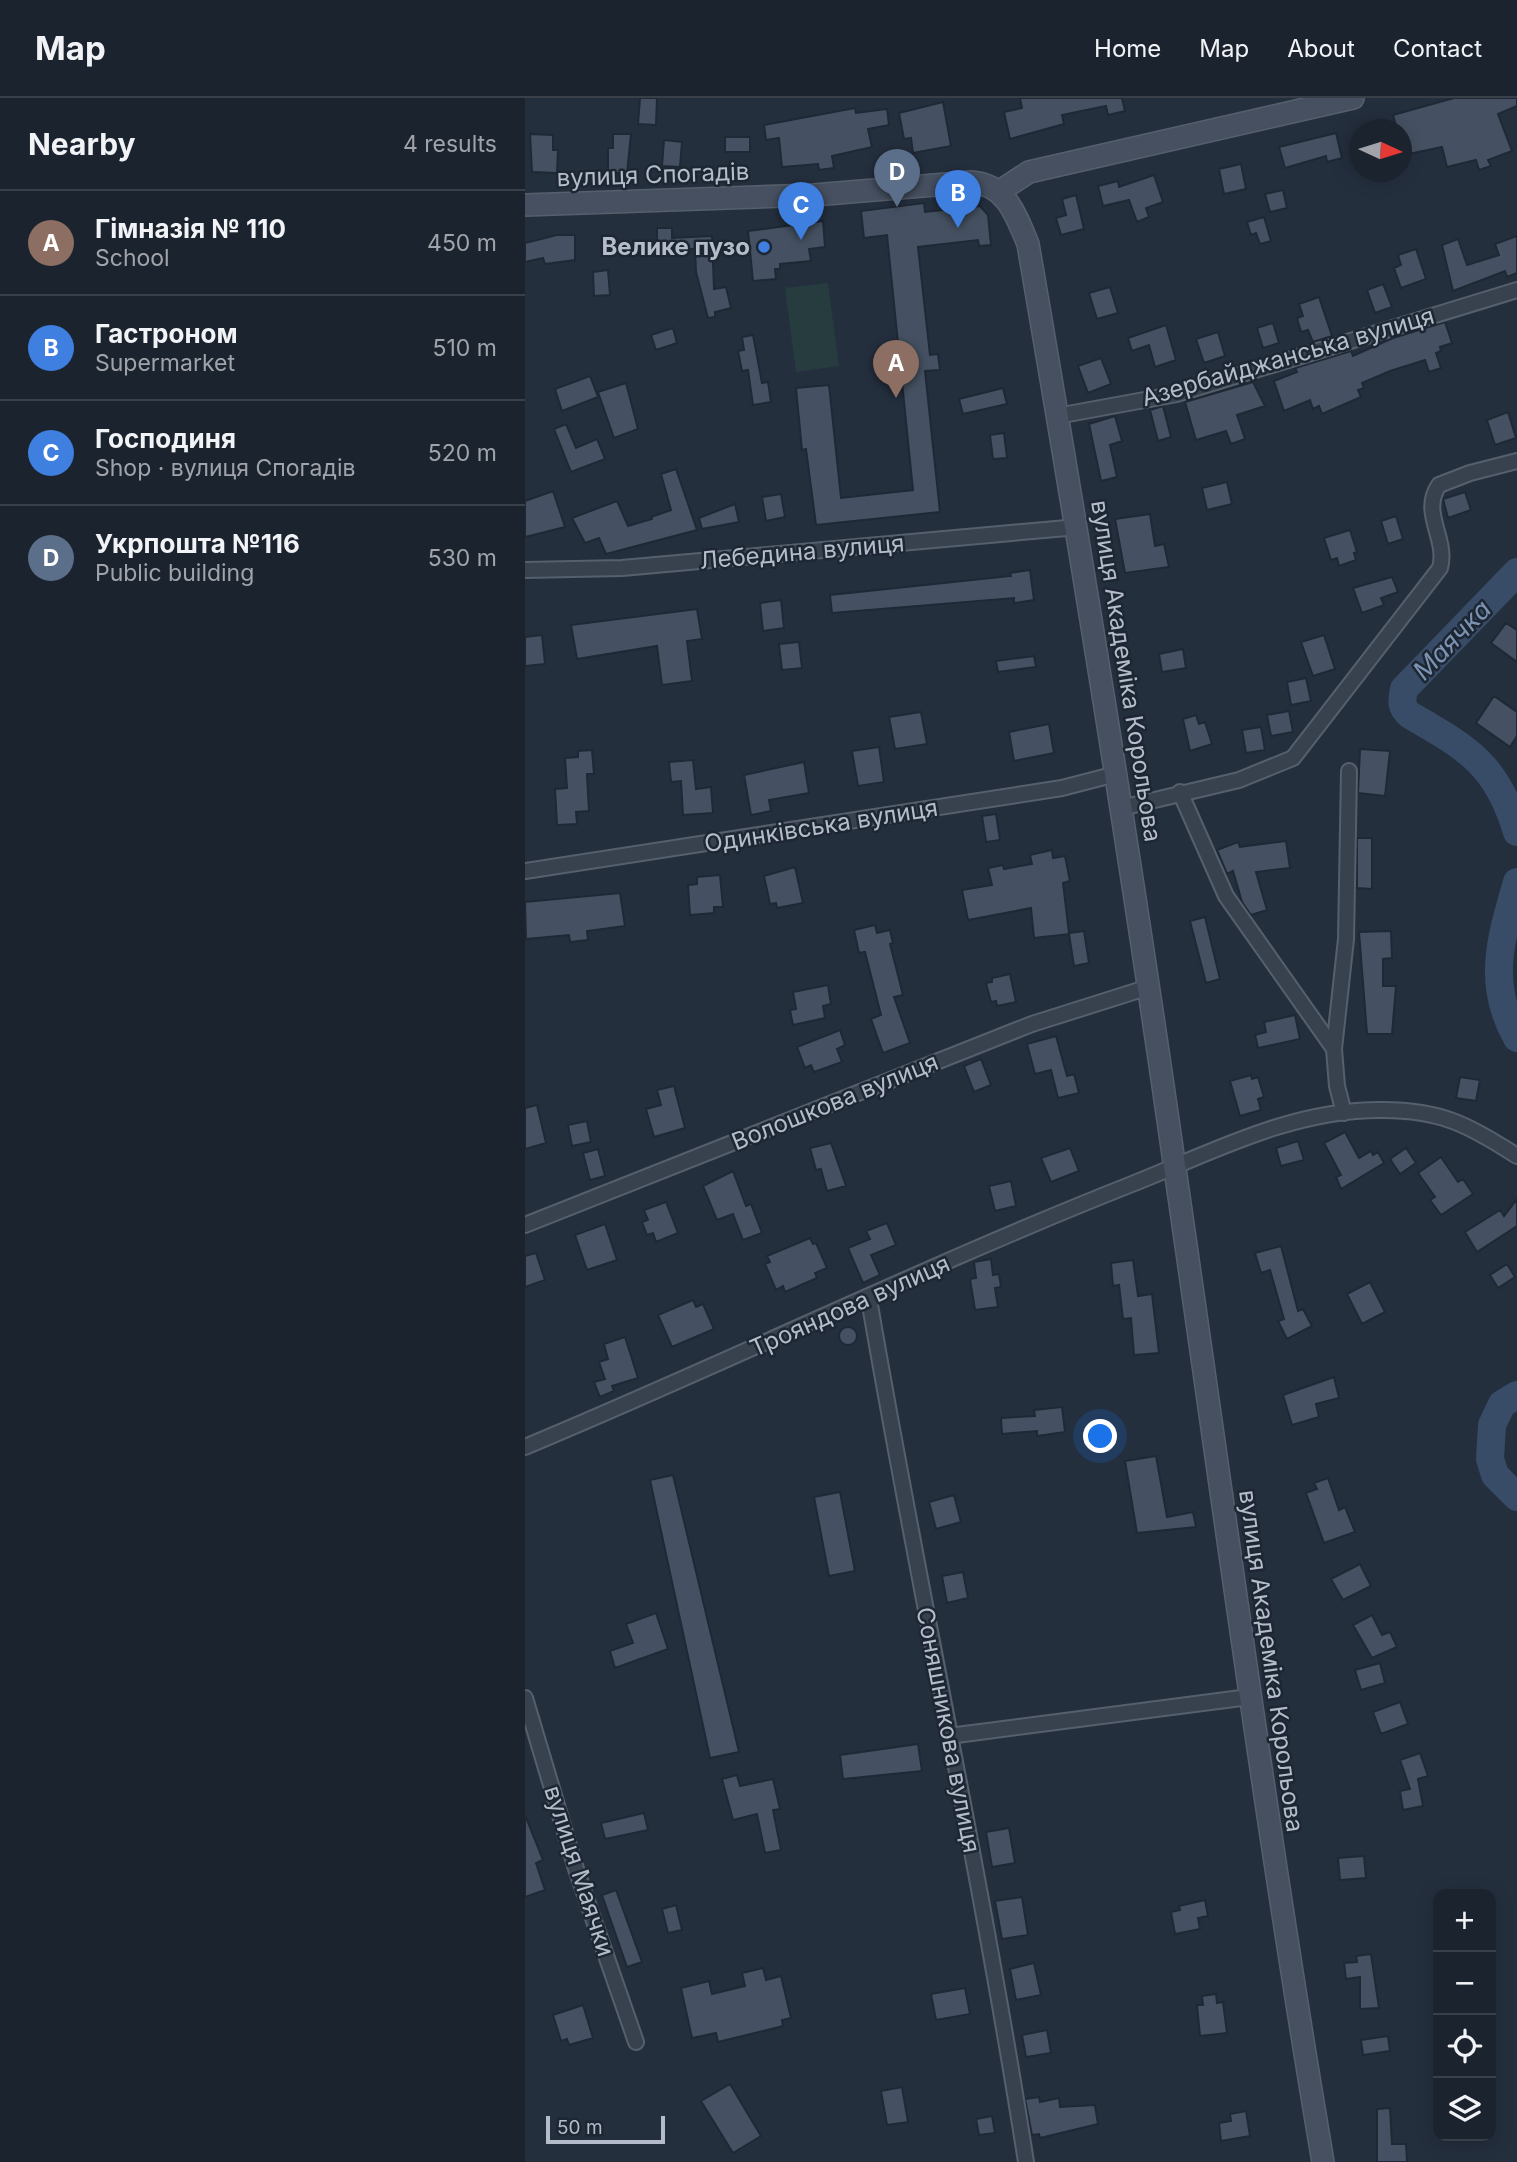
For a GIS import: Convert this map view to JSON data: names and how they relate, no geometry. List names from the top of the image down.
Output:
{
  "streets": {
    "main road": ["вулиця Спогадів", "вулиця Академіка Корольова"],
    "street": [
      "Азербайджанська вулиця",
      "Лебедина вулиця",
      "Одинківська вулиця",
      "Волошкова вулиця",
      "Трояндова вулиця",
      "Соняшникова вулиця",
      "вулиця Маячки"
    ]
  },
  "crossings": [
    ["вулиця Спогадів", "вулиця Академіка Корольова"],
    ["Азербайджанська вулиця", "вулиця Академіка Корольова"],
    ["Лебедина вулиця", "вулиця Академіка Корольова"],
    ["вулиця Академіка Корольова", "Одинківська вулиця"],
    ["вулиця Академіка Корольова", "Волошкова вулиця"],
    ["вулиця Академіка Корольова", "Трояндова вулиця"],
    ["Трояндова вулиця", "Соняшникова вулиця"]
  ],
  "water": ["Маячка"],
  "places": ["Велике пузо"],
  "scale_bar": "50 m",
  "north": "right",
  "page": {
    "header": "Map",
    "nav": [
      "Home",
      "Map",
      "About",
      "Contact"
    ],
    "heading": ["Nearby", "4 results"],
    "pins": [
      "D",
      "B",
      "C",
      "A"
    ],
    "list": [
      {
        "mark": "A",
        "name": "Гімназія № 110",
        "note": "School",
        "value": "450 m"
      },
      {
        "mark": "B",
        "name": "Гастроном",
        "note": "Supermarket",
        "value": "510 m"
      },
      {
        "mark": "C",
        "name": "Господиня",
        "note": "Shop · вулиця Спогадів",
        "value": "520 m"
      },
      {
        "mark": "D",
        "name": "Укрпошта №116",
        "note": "Public building",
        "value": "530 m"
      }
    ],
    "map_buttons": ["+", "−"],
    "scale": "50 m"
  }
}
